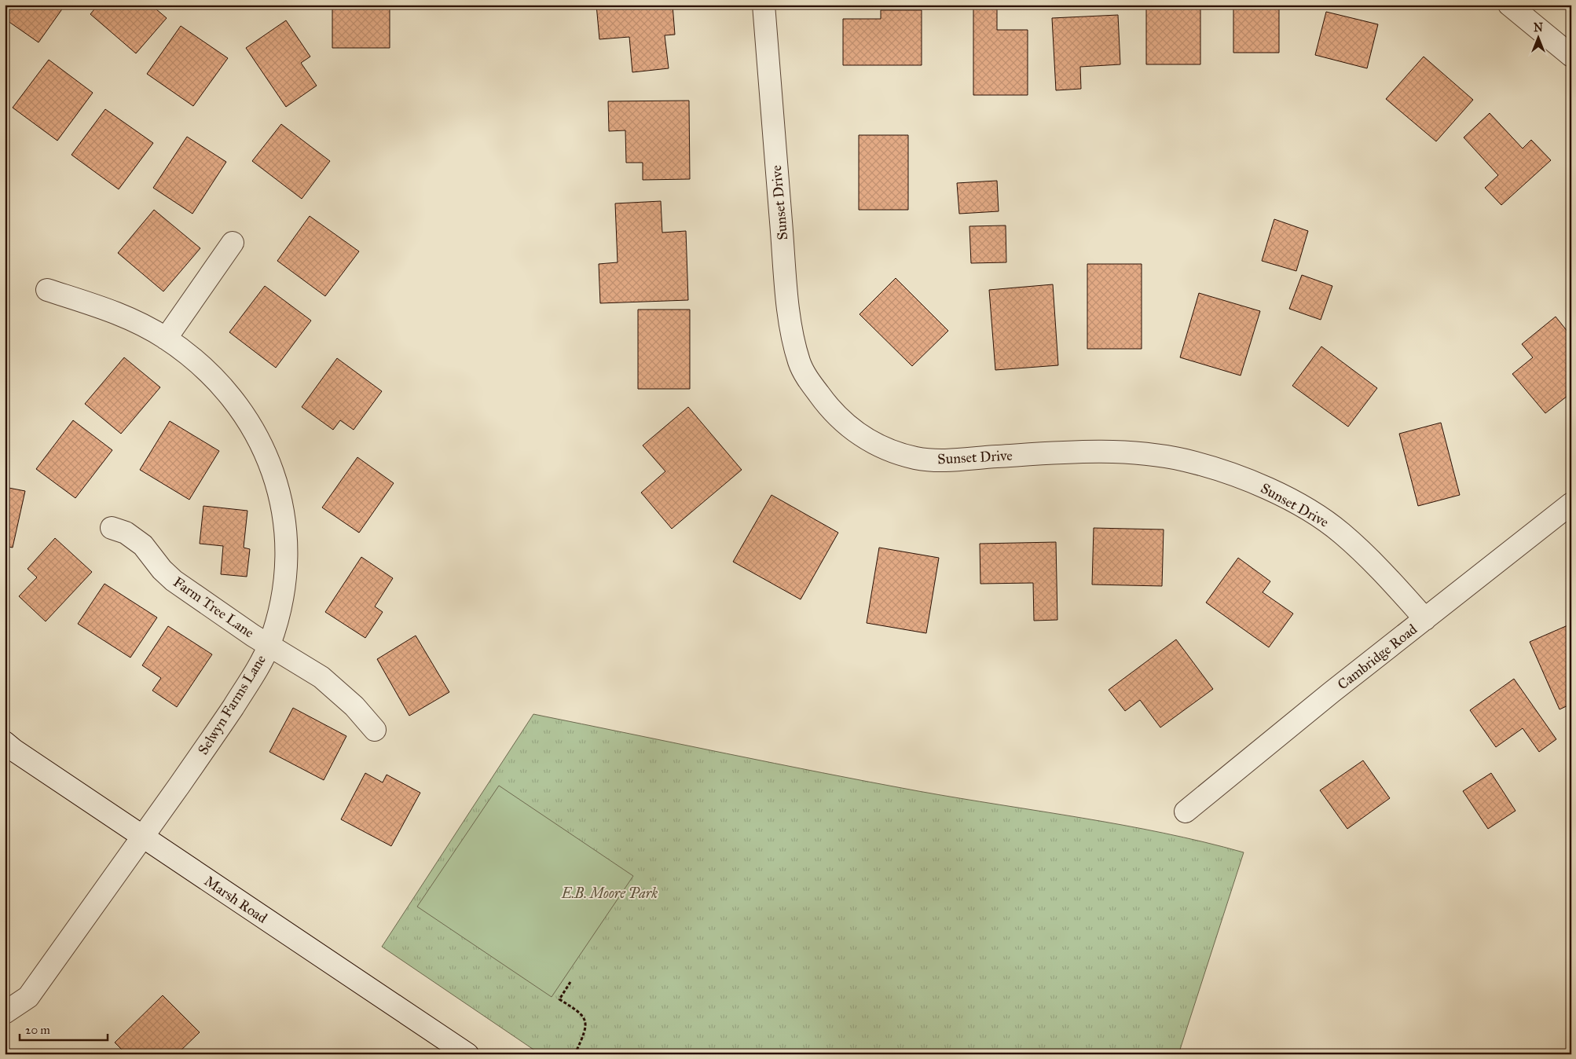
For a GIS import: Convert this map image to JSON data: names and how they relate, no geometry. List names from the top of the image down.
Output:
{
  "streets": {
    "street": [
      "Sunset Drive",
      "Farm Tree Lane",
      "Cambridge Road",
      "Selwyn Farms Lane",
      "Marsh Road"
    ]
  },
  "crossings": [
    ["Sunset Drive", "Cambridge Road"],
    ["Farm Tree Lane", "Selwyn Farms Lane"],
    ["Selwyn Farms Lane", "Marsh Road"]
  ],
  "parks": ["E.B. Moore Park"],
  "scale_bar": "20 m",
  "north": "top"
}
